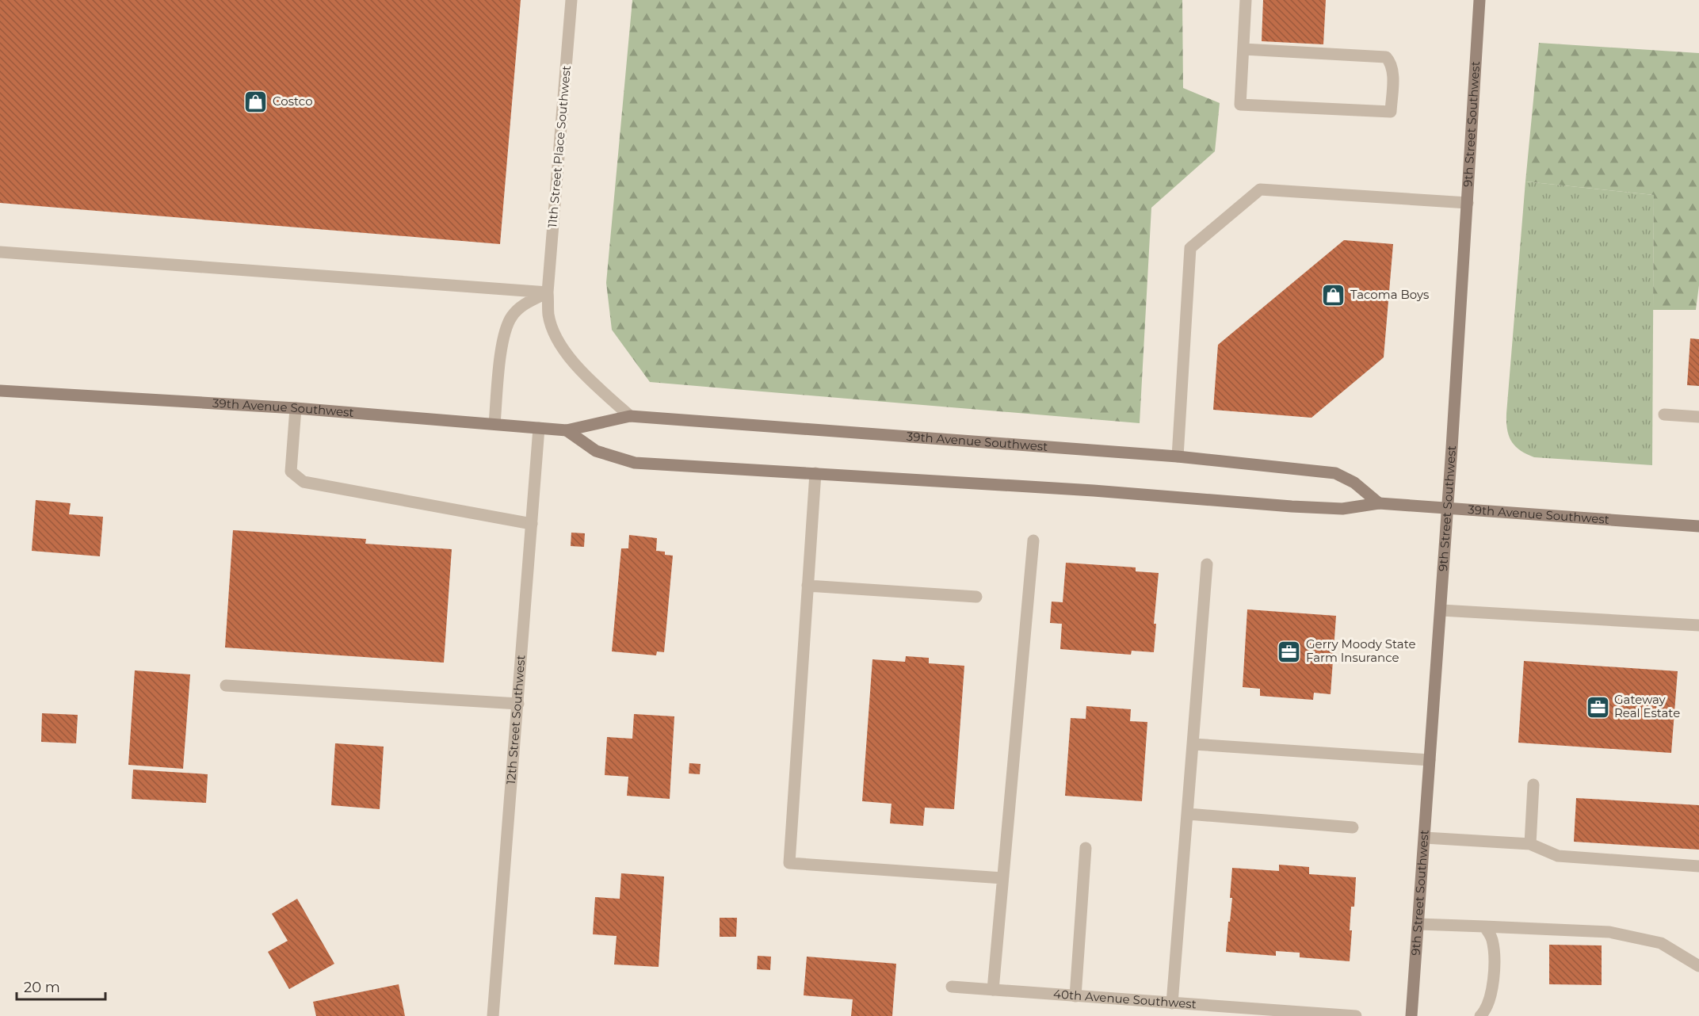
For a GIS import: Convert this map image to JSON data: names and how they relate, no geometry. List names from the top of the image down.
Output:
{
  "streets": {
    "main road": ["9th Street Southwest", "39th Avenue Southwest"],
    "street": ["11th Street Place Southwest", "12th Street Southwest", "40th Avenue Southwest"]
  },
  "crossings": [
    ["9th Street Southwest", "39th Avenue Southwest"],
    ["11th Street Place Southwest", "39th Avenue Southwest"],
    ["39th Avenue Southwest", "12th Street Southwest"]
  ],
  "places": {
    "shop": ["Costco", "Tacoma Boys"],
    "office": ["Gerry Moody State Farm Insurance", "Gateway Real Estate"]
  },
  "scale_bar": "20 m"
}
